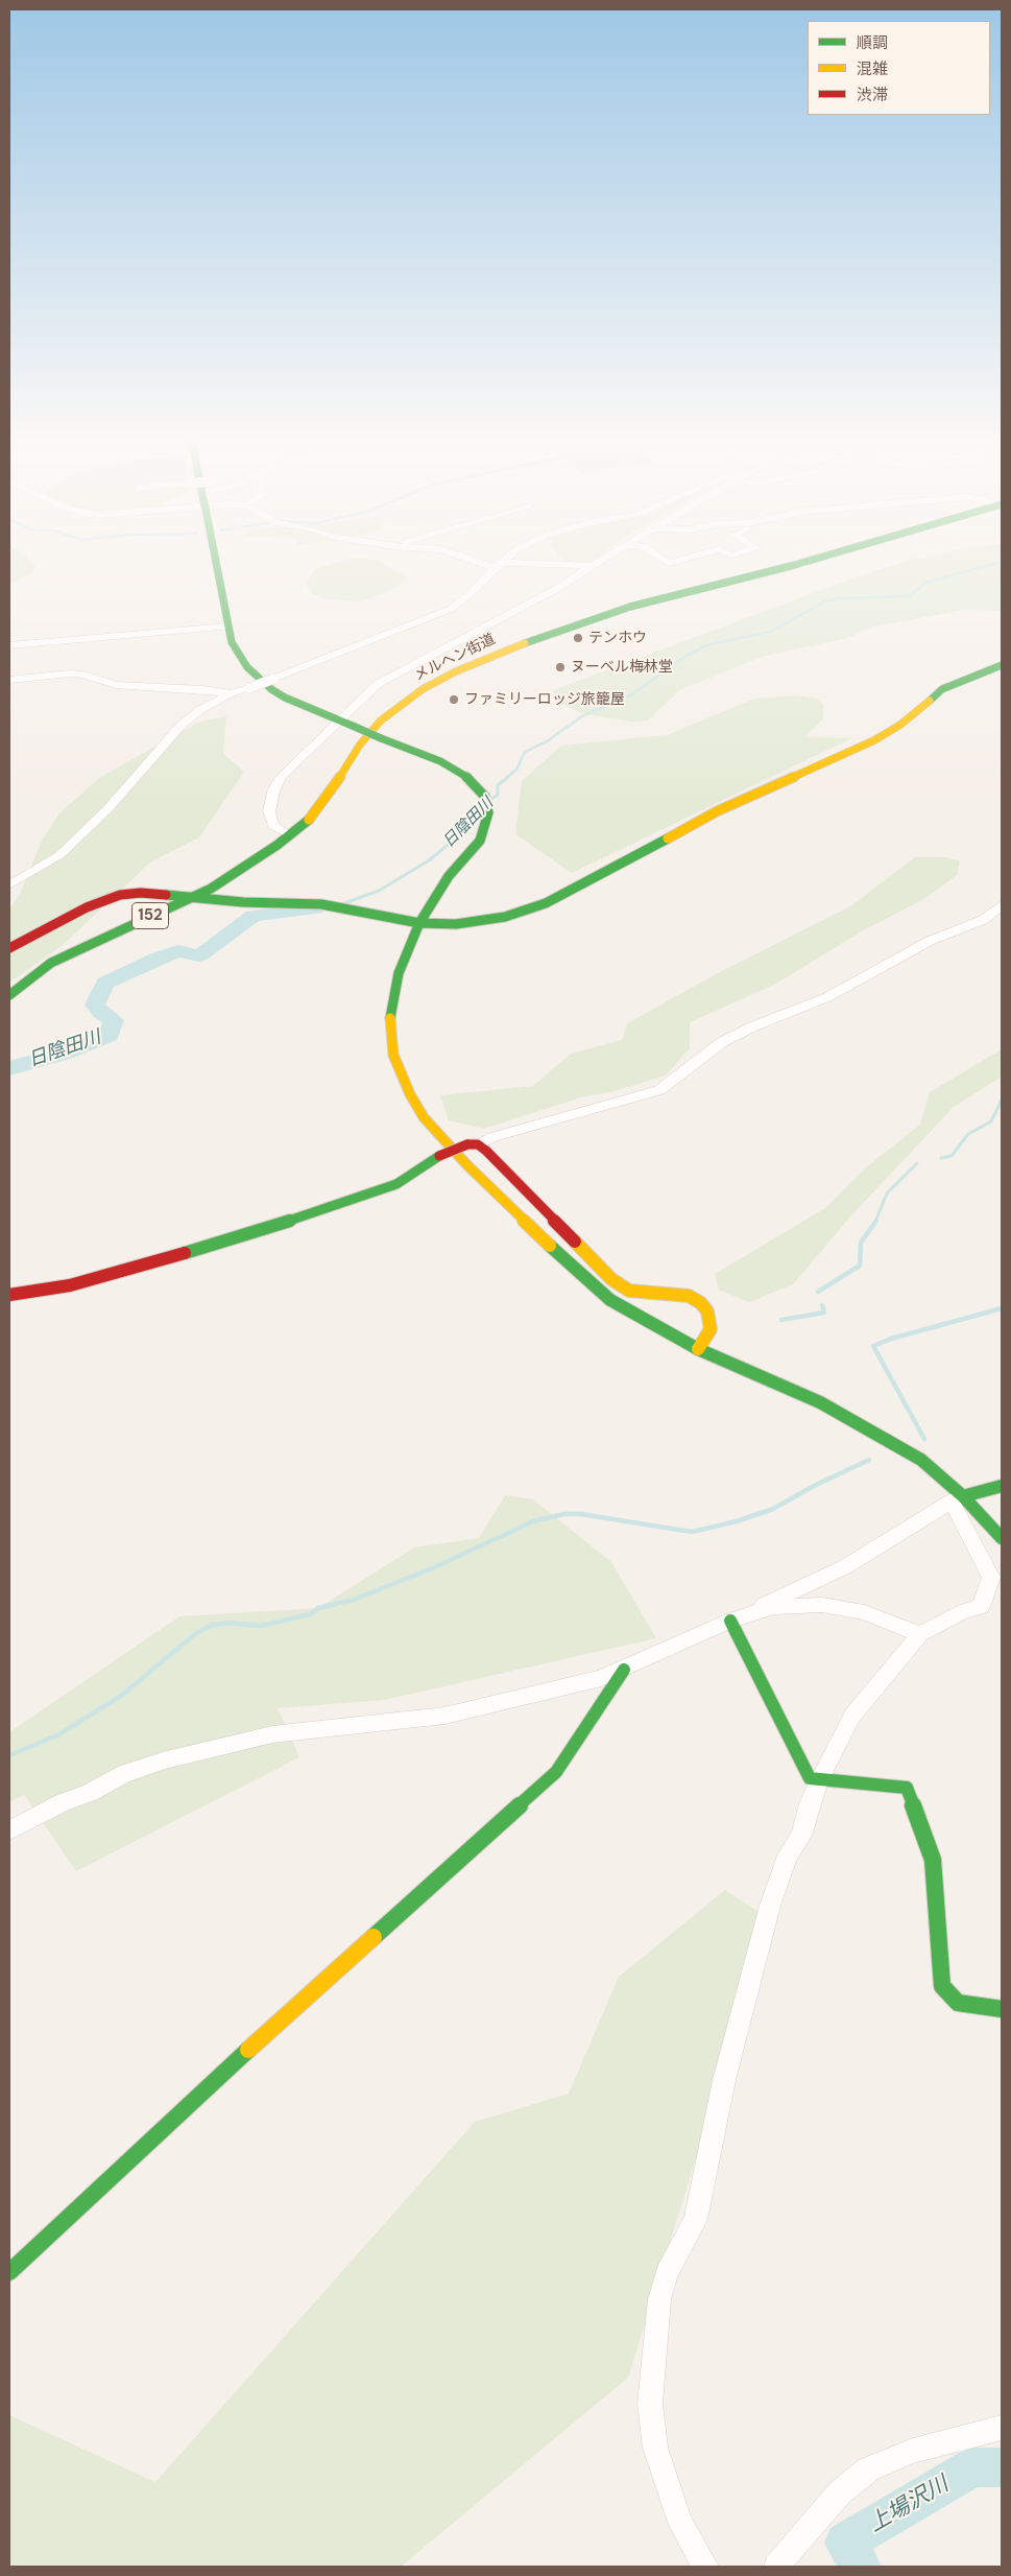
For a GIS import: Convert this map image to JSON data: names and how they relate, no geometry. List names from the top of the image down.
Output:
{
  "streets": {
    "main road": ["メルヘン街道", "152"]
  },
  "water": ["日陰田川", "上場沢川"],
  "places": ["テンホウ", "ヌーベル梅林堂", "ファミリーロッジ旅籠屋"],
  "legend": ["順調", "混雑", "渋滞"]
}
